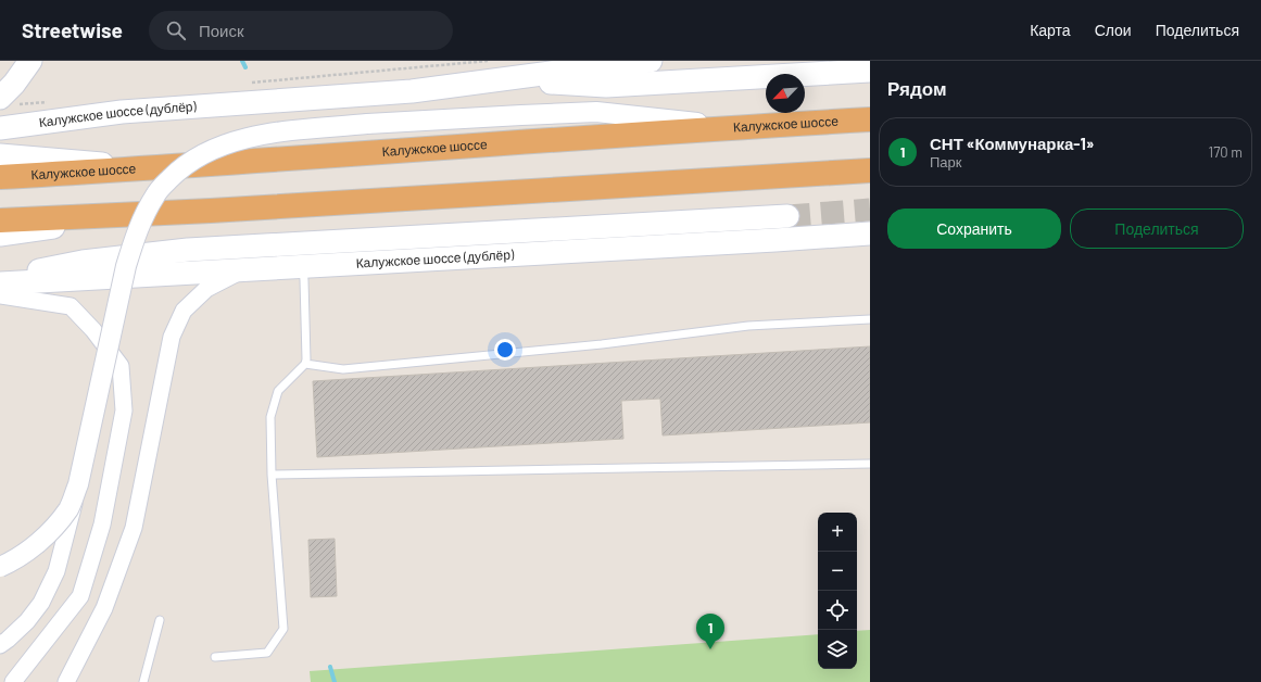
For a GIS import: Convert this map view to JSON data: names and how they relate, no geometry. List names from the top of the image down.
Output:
{
  "streets": {
    "highway": ["Калужское шоссе"],
    "main road": ["Калужское шоссе (дублёр)"]
  },
  "north": "bottom left",
  "page": {
    "header": "Streetwise",
    "search": "Поиск",
    "nav": ["Карта", "Слои", "Поделиться"],
    "heading": "Рядом",
    "list": [
      {
        "mark": "1",
        "name": "СНТ «Коммунарка-1»",
        "note": "Парк",
        "value": "170 m"
      }
    ],
    "buttons": ["Сохранить", "Поделиться"],
    "map_buttons": ["+", "−"],
    "pins": "1"
  }
}
